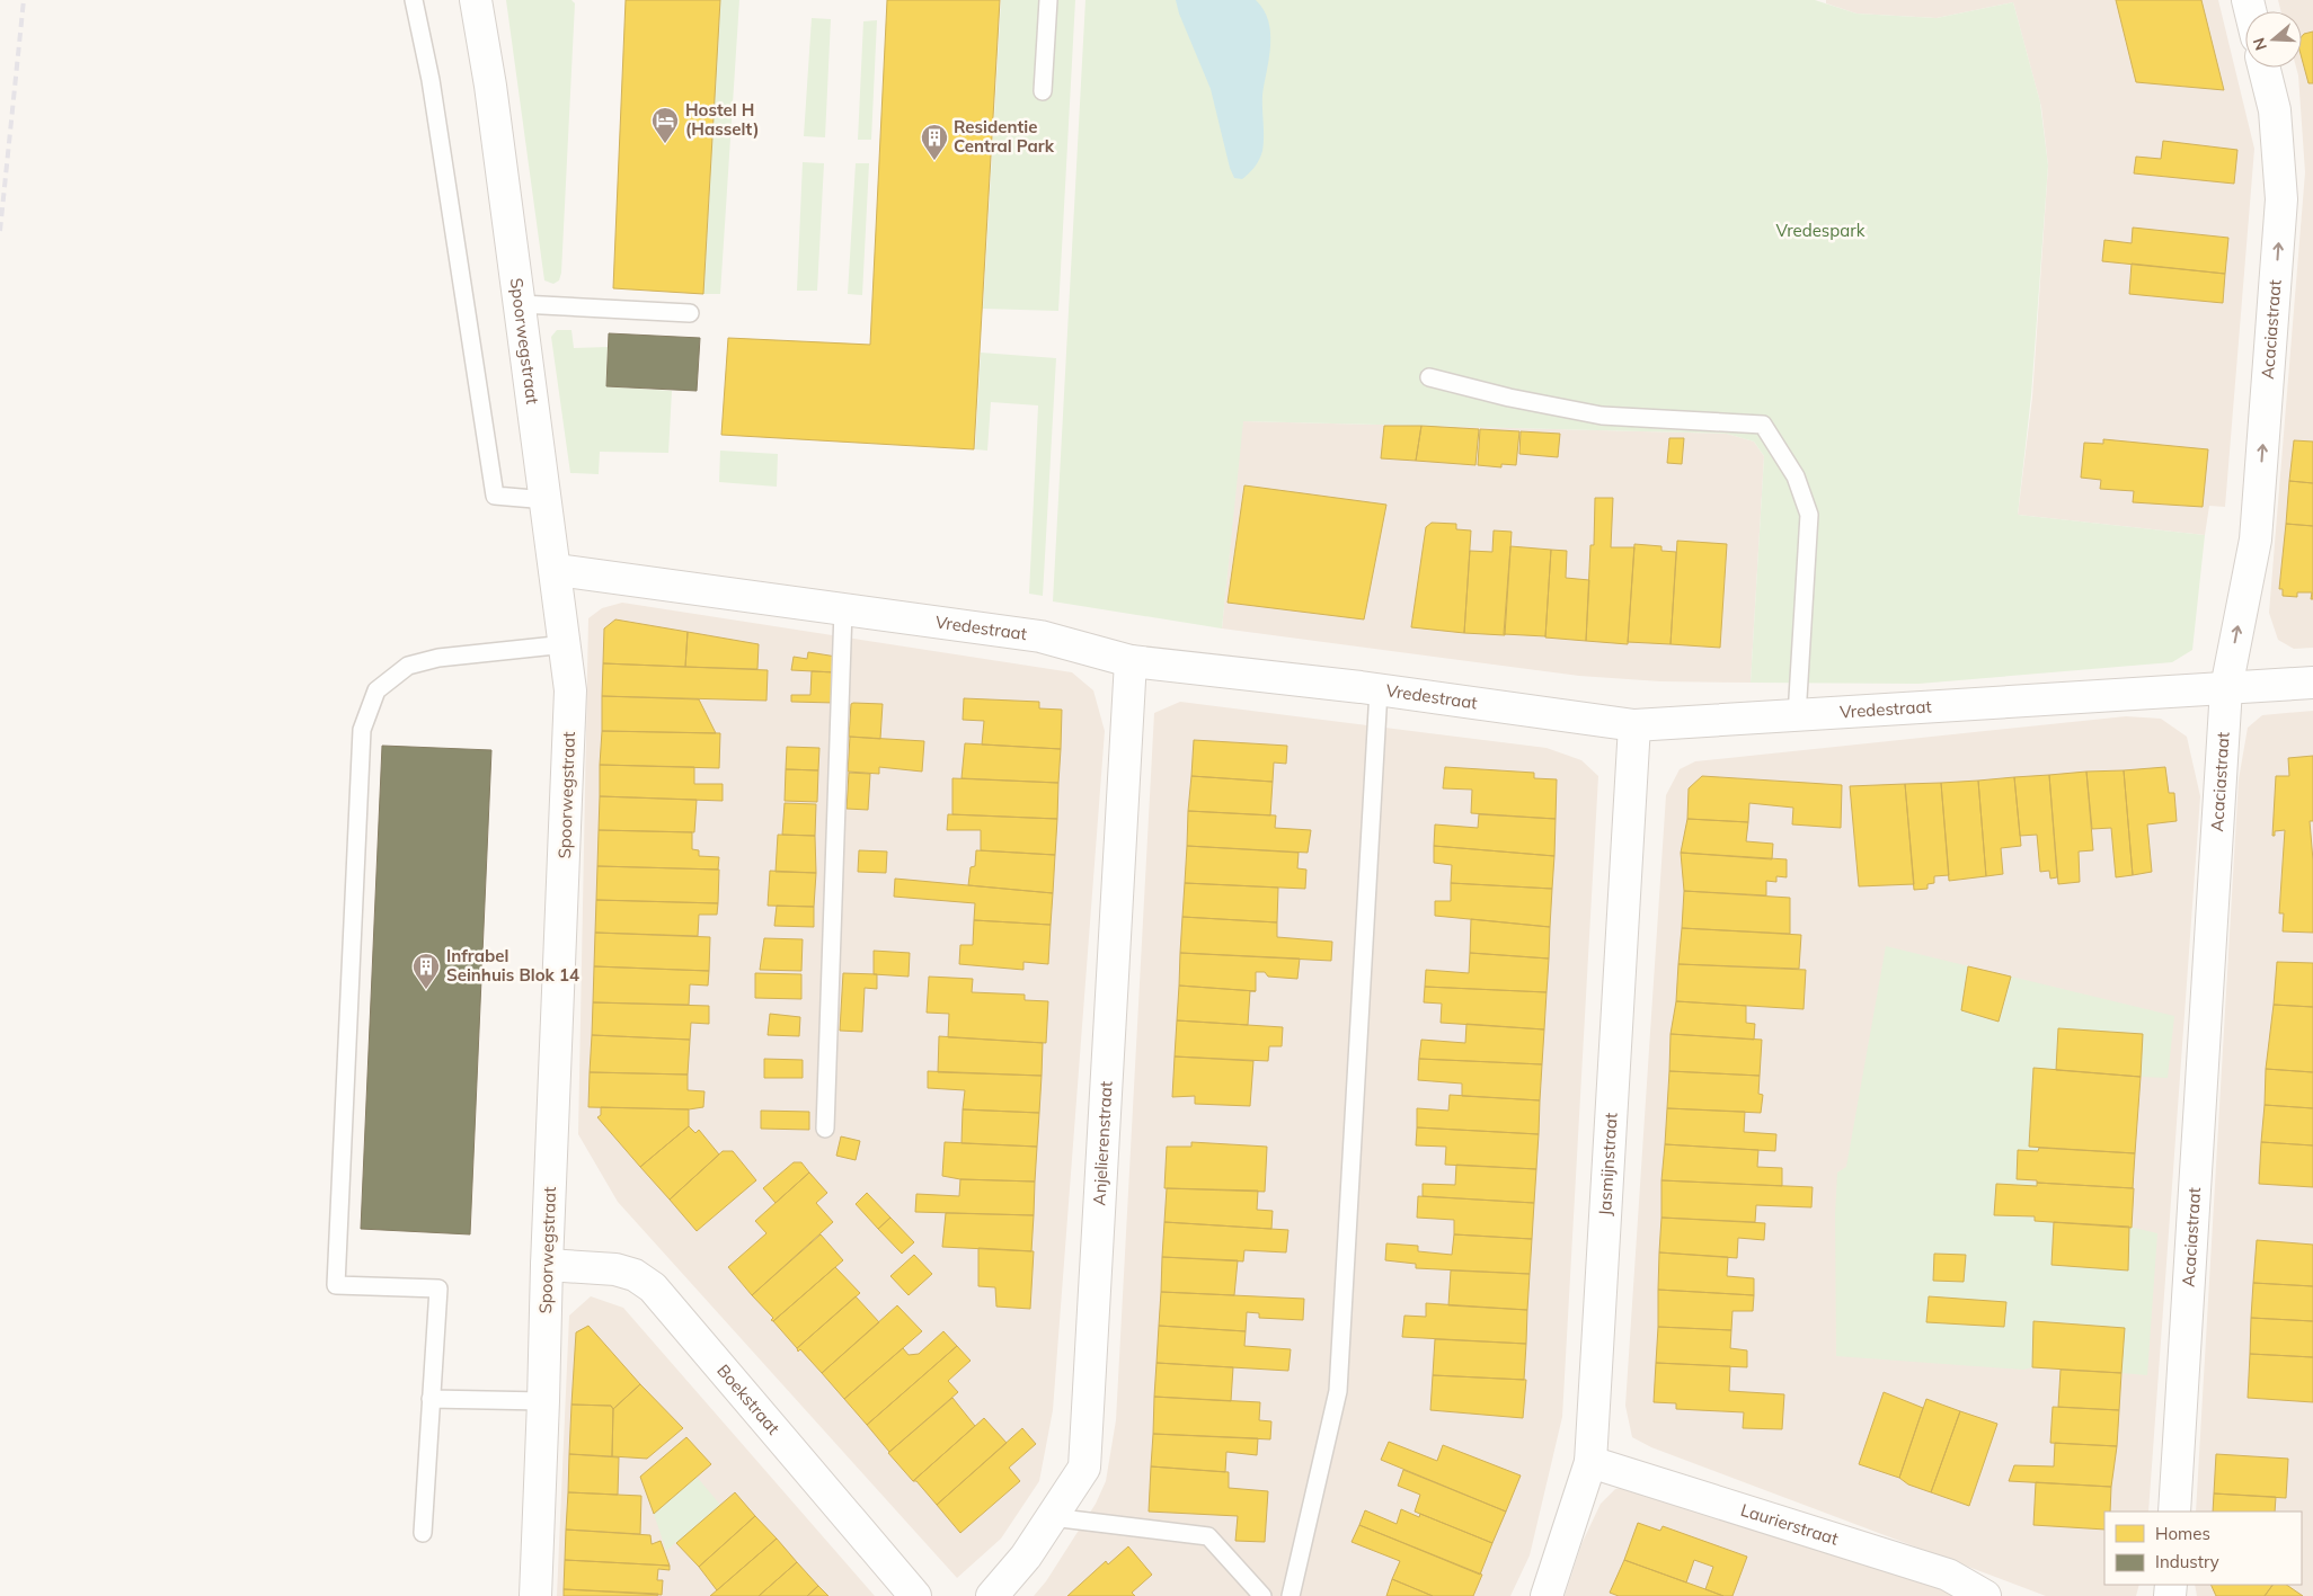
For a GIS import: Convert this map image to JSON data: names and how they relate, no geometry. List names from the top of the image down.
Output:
{
  "streets": {
    "street": [
      "Acaciastraat",
      "Spoorwegstraat",
      "Vredestraat",
      "Anjelierenstraat",
      "Jasmijnstraat",
      "Boekstraat",
      "Laurierstraat"
    ]
  },
  "crossings": [
    ["Acaciastraat", "Vredestraat"],
    ["Spoorwegstraat", "Vredestraat"],
    ["Spoorwegstraat", "Boekstraat"],
    ["Vredestraat", "Anjelierenstraat"],
    ["Vredestraat", "Jasmijnstraat"],
    ["Jasmijnstraat", "Laurierstraat"]
  ],
  "one_way": ["Acaciastraat"],
  "parks": ["Vredespark"],
  "places": {
    "hotel": ["Hostel H (Hasselt)"],
    "building": ["Residentie Central Park", "Infrabel Seinhuis Blok 14"]
  },
  "legend": ["Homes", "Industry"],
  "north": "left"
}
